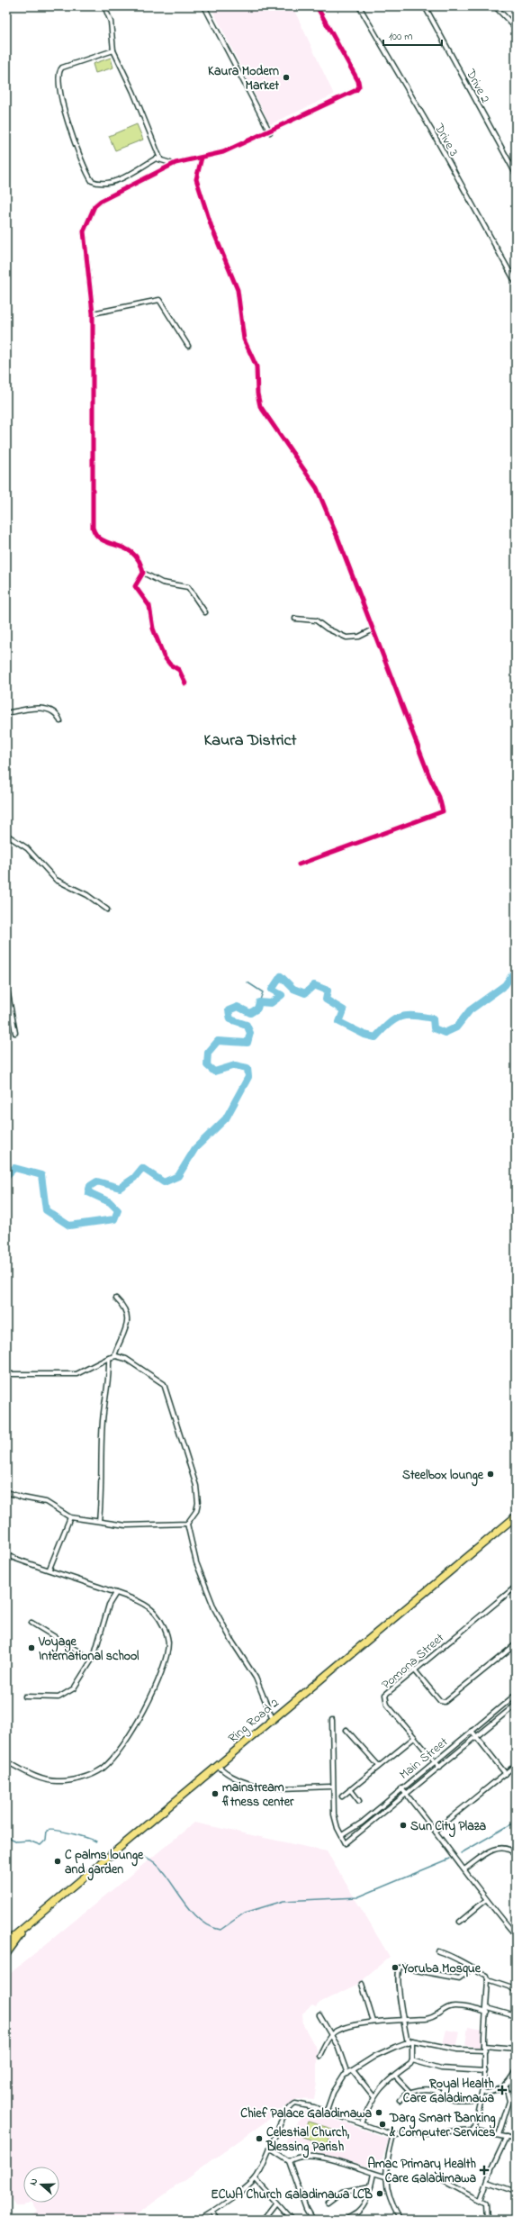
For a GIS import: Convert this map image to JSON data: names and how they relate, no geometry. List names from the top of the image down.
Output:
{
  "streets": {
    "main road": ["Ring Road 2"],
    "street": [
      "Drive 2",
      "Drive 3",
      "Pomona Street",
      "Main Street"
    ]
  },
  "crossings": [
    ["Pomona Street", "Main Street"]
  ],
  "districts": ["Kaura District"],
  "places": {
    "other": [
      "Kaura Modern Market",
      "Steelbox lounge",
      "Voyage International school",
      "mainstream fitness center",
      "Sun City Plaza",
      "C palms lounge and garden",
      "Yoruba Mosque",
      "Chief Palace Galadimawa",
      "Darg Smart Banking & Computer Services",
      "Celestial Church, Blessing Parish",
      "ECWA Church Galadimawa LCB"
    ],
    "health": ["Royal Health Care Galadimawa", "Amac Primary Health Care Galadimawa"]
  },
  "scale_bar": "100 m",
  "north": "left"
}
